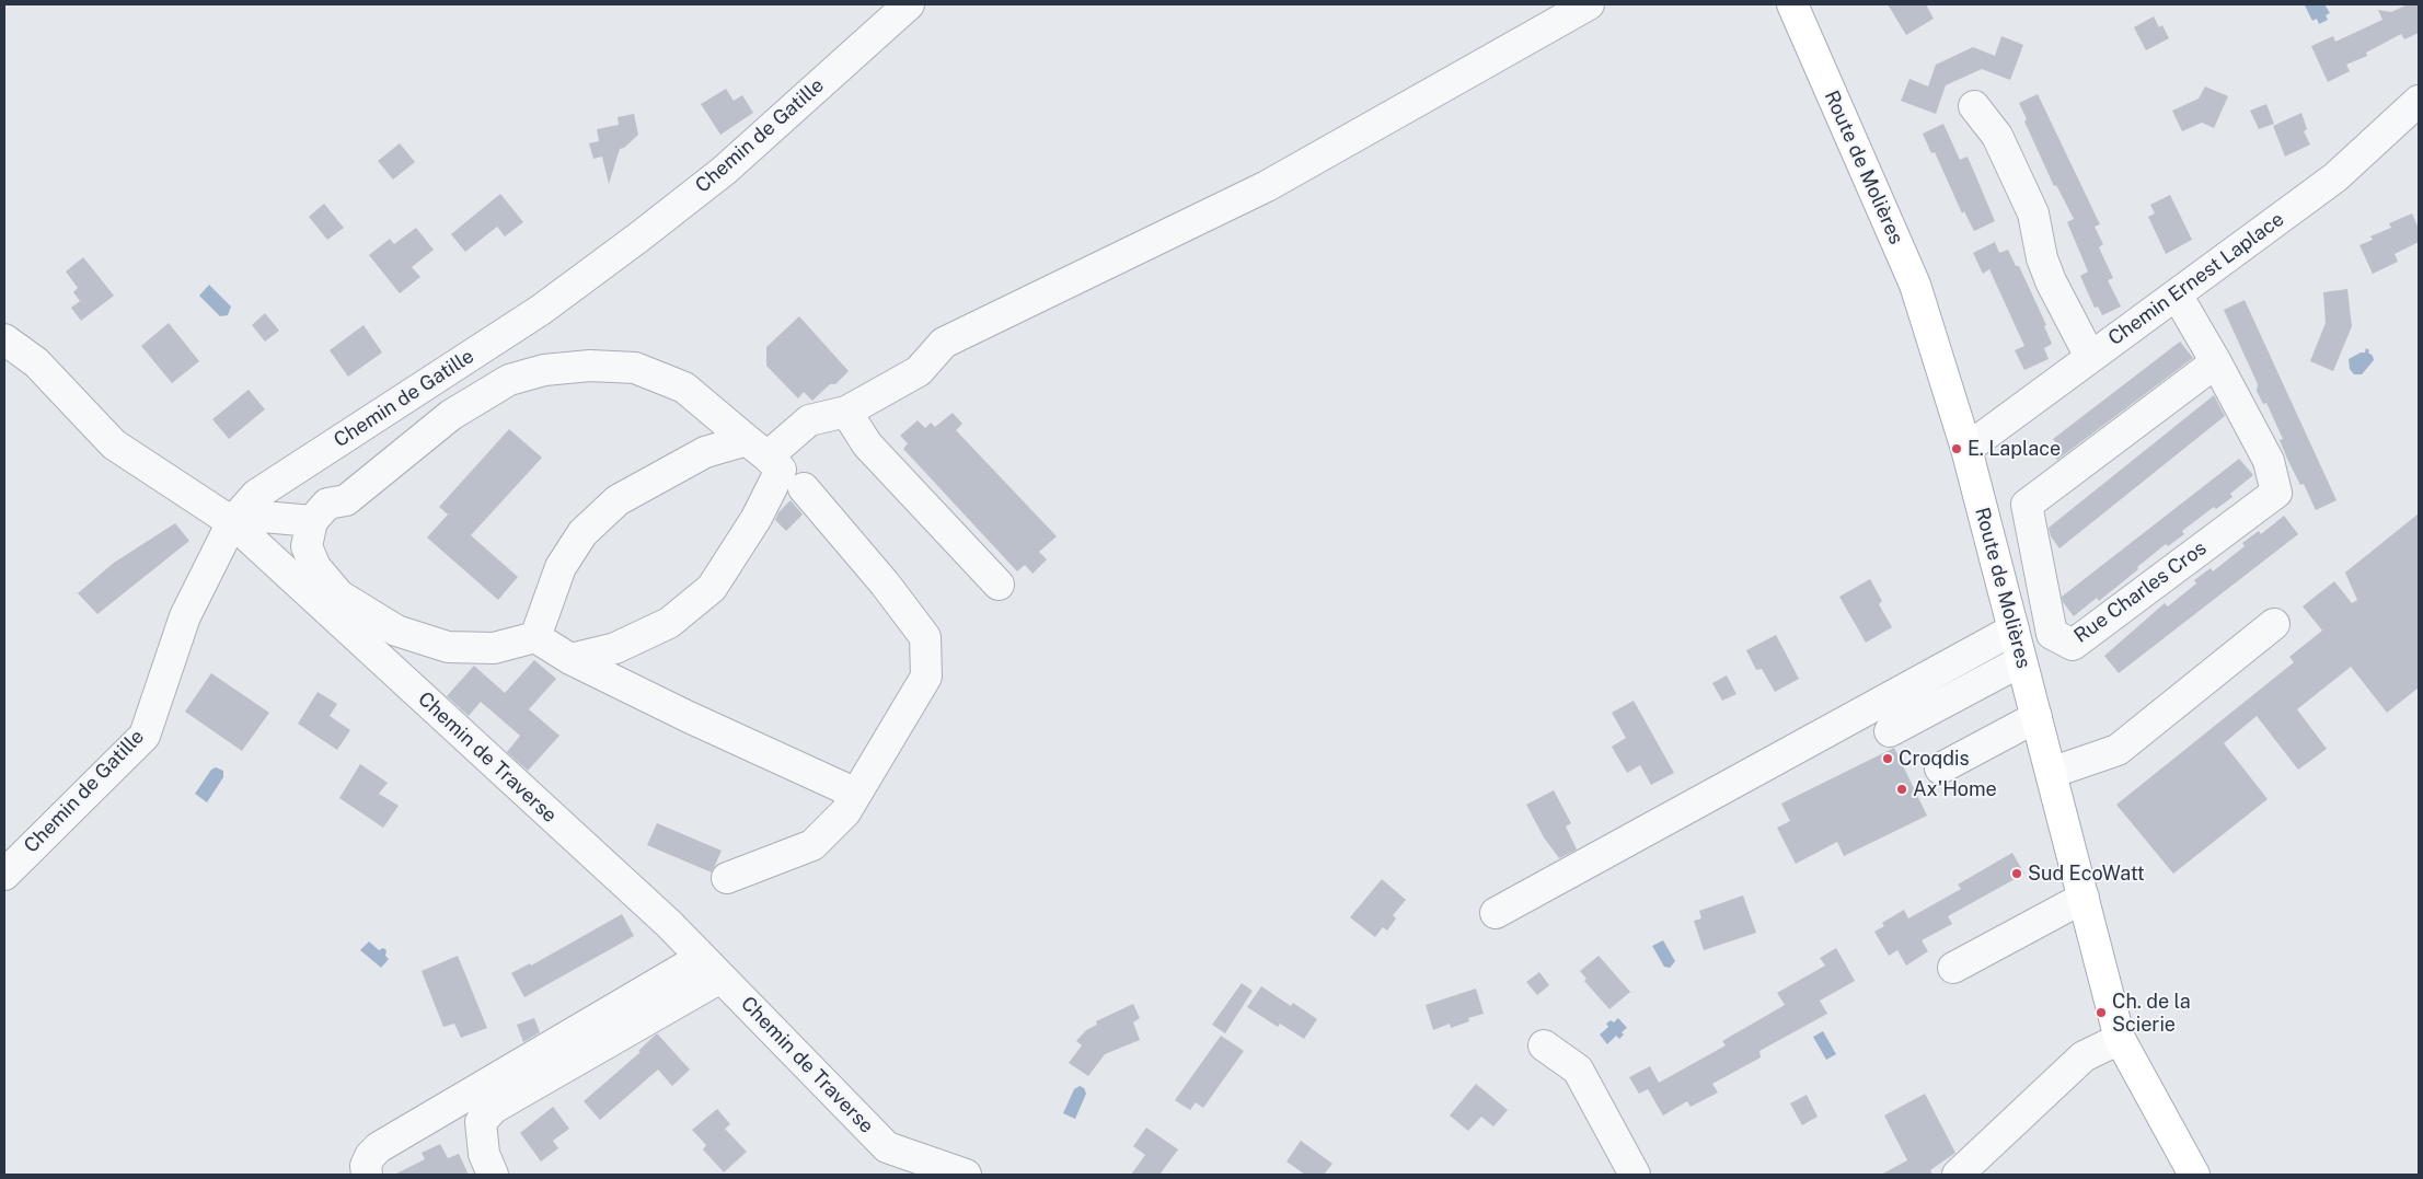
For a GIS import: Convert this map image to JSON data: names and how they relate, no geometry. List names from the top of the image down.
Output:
{
  "streets": {
    "main road": ["Route de Molières"],
    "street": [
      "Chemin de Gatille",
      "Chemin Ernest Laplace",
      "Rue Charles Cros",
      "Chemin de Traverse"
    ]
  },
  "crossings": [
    ["Chemin de Gatille", "Chemin de Traverse"],
    ["Route de Molières", "Chemin Ernest Laplace"],
    ["Chemin Ernest Laplace", "Rue Charles Cros"]
  ],
  "places": [
    "E. Laplace",
    "Croqdis",
    "Ax'Home",
    "Sud EcoWatt",
    "Ch. de la Scierie"
  ]
}
